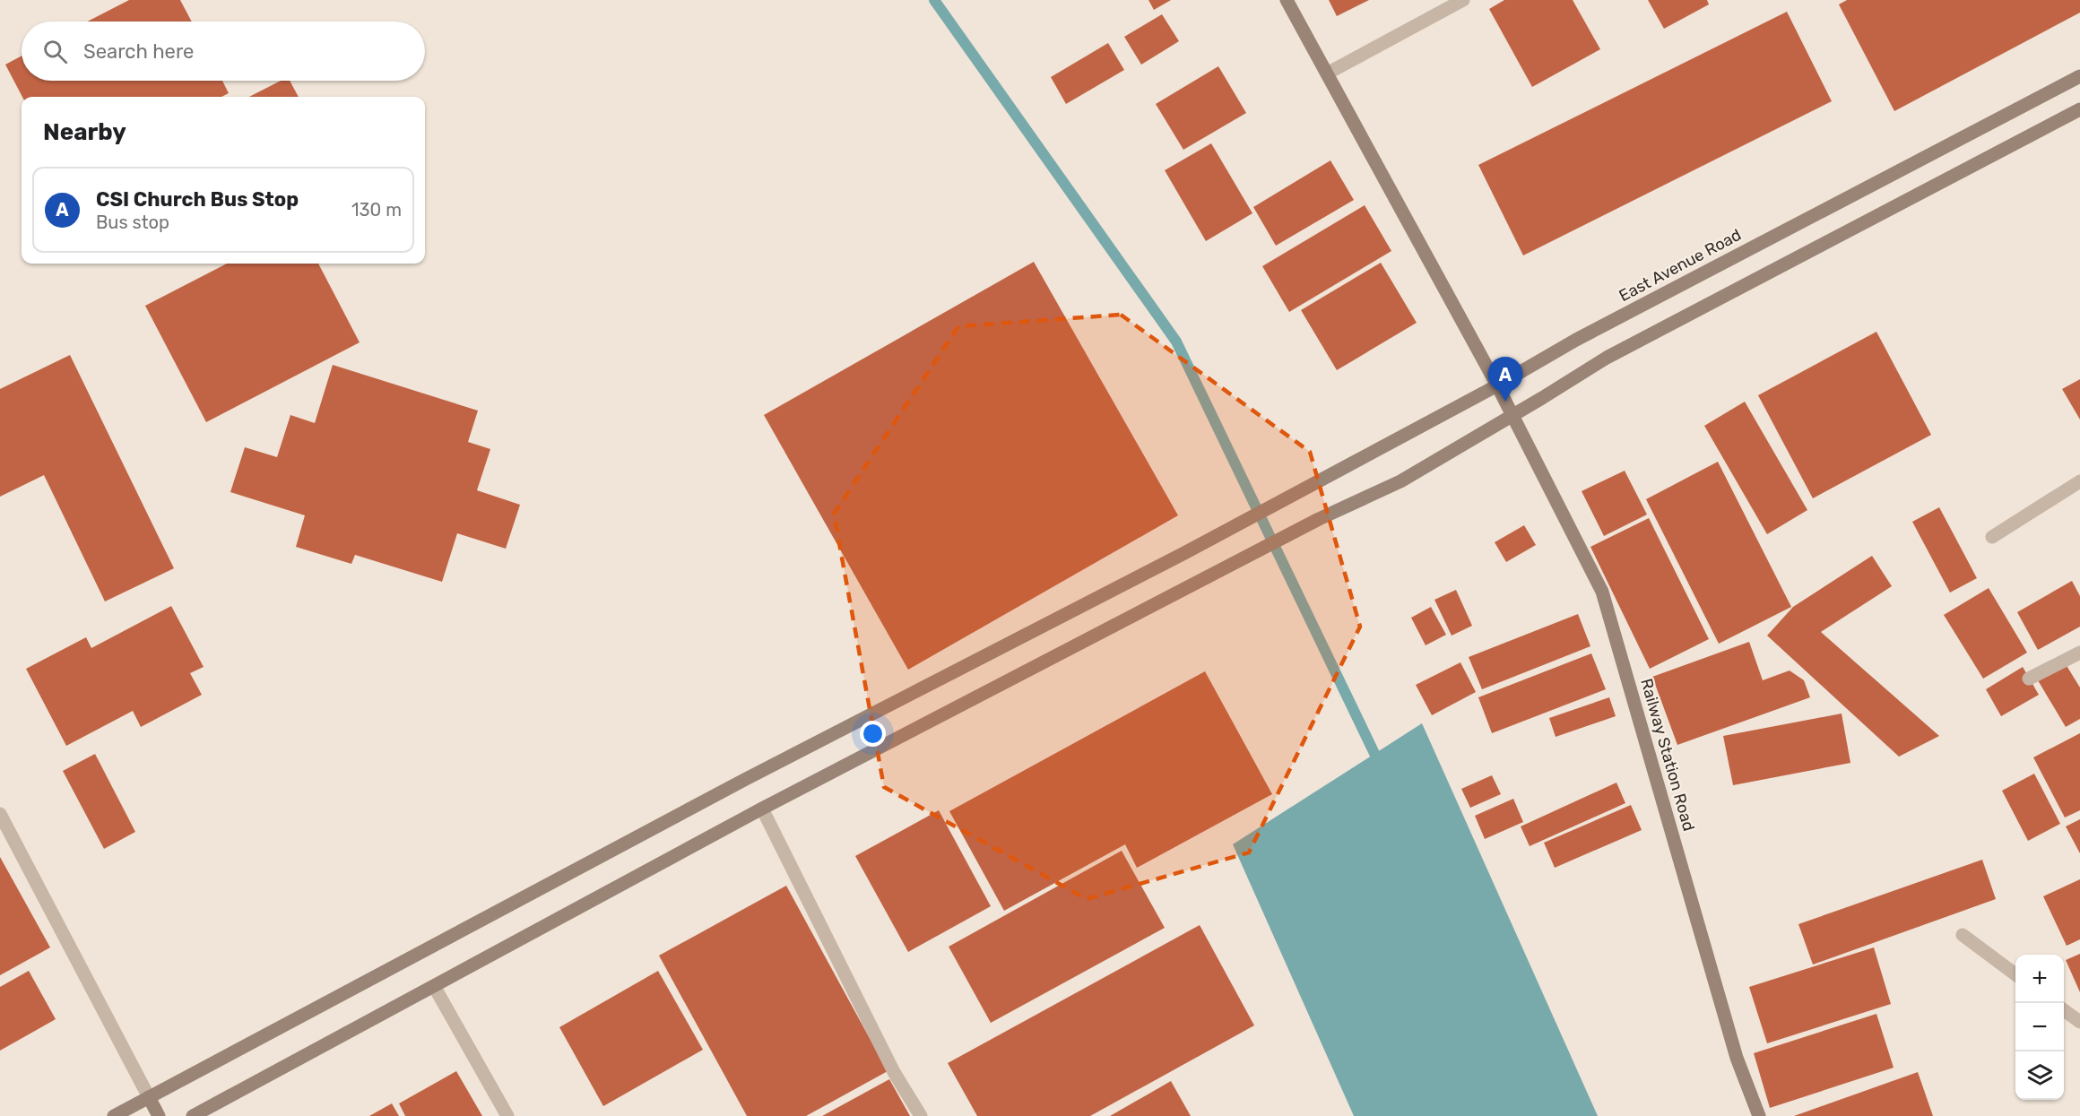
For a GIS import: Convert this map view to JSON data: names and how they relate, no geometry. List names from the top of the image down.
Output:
{
  "streets": {
    "main road": ["East Avenue Road", "Railway Station Road"]
  },
  "crossings": [
    ["East Avenue Road", "Railway Station Road"]
  ],
  "page": {
    "search": "Search here",
    "heading": "Nearby",
    "list": [
      {
        "mark": "A",
        "name": "CSI Church Bus Stop",
        "note": "Bus stop",
        "value": "130 m"
      }
    ],
    "pins": "A",
    "map_buttons": ["+", "−"]
  }
}
